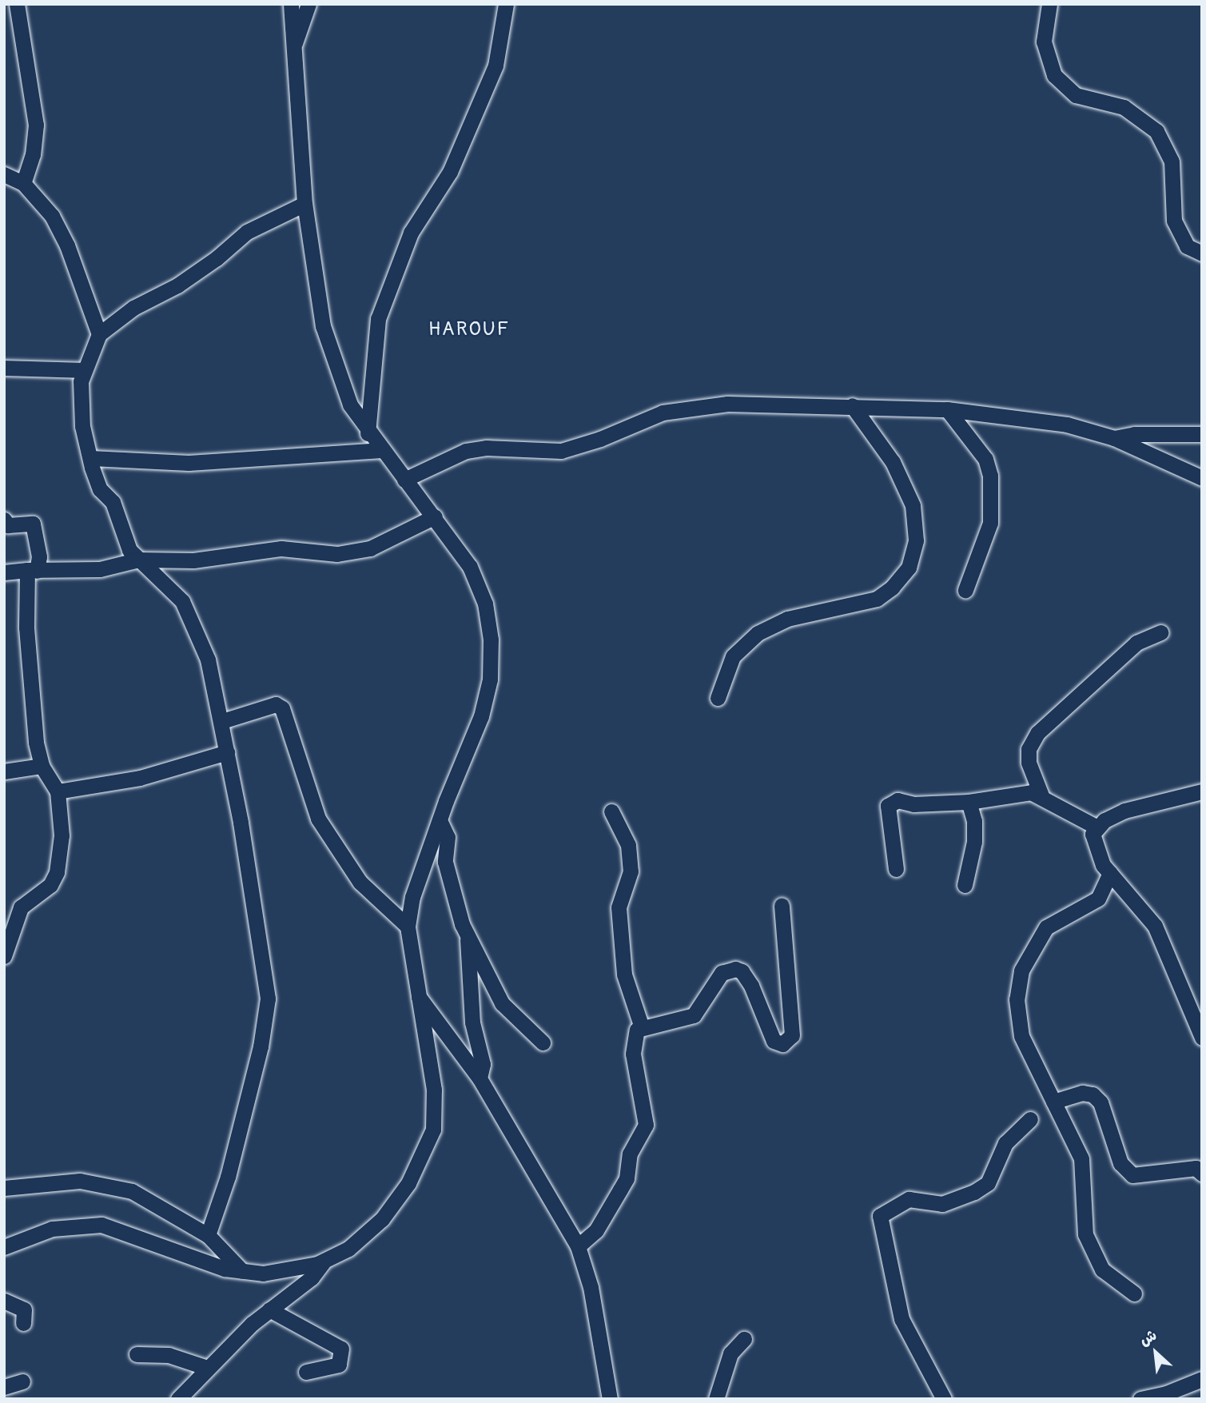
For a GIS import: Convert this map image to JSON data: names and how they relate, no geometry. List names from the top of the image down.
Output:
{
  "districts": ["HAROUF"],
  "north": "top left"
}
